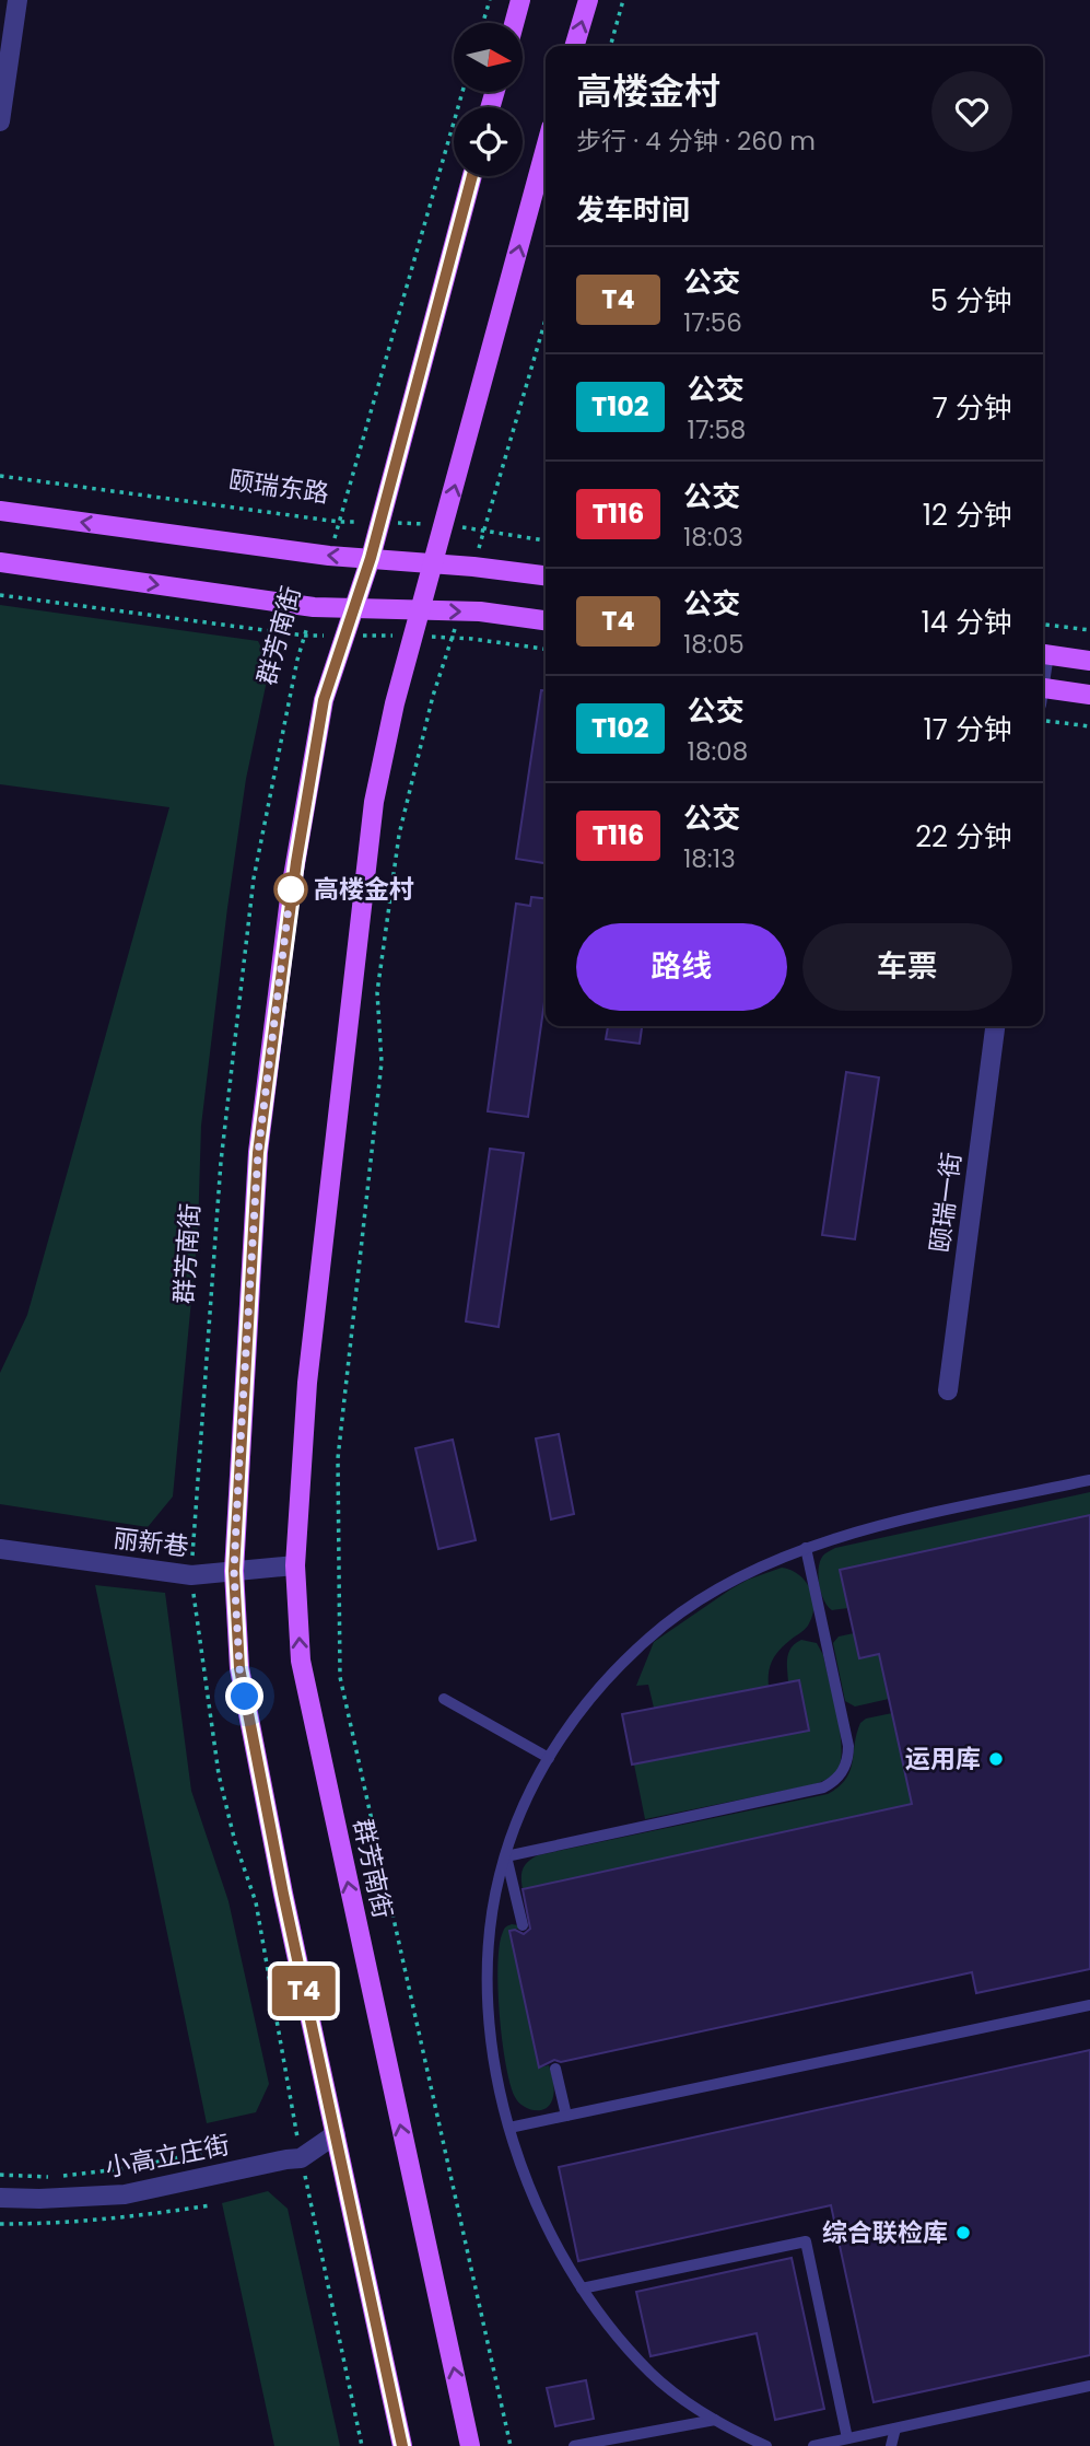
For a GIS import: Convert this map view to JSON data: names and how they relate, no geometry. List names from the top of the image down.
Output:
{
  "streets": {
    "main road": ["群芳南街"],
    "street": ["颐瑞一街", "丽新巷", "小高立庄街"],
    "path": ["颐瑞东路"]
  },
  "crossings": [
    ["颐瑞东路", "群芳南街"],
    ["群芳南街", "丽新巷"],
    ["群芳南街", "小高立庄街"]
  ],
  "places": ["高楼金村", "运用库", "综合联检库"],
  "lines": ["bus line T4"],
  "north": "right",
  "page": {
    "on_map": "T4",
    "heading": [
      ["高楼金村", "步行 · 4 分钟 · 260 m"],
      "发车时间"
    ],
    "list": [
      {
        "mark": "T4",
        "name": "公交",
        "note": "17:56",
        "value": "5 分钟"
      },
      {
        "mark": "T102",
        "name": "公交",
        "note": "17:58",
        "value": "7 分钟"
      },
      {
        "mark": "T116",
        "name": "公交",
        "note": "18:03",
        "value": "12 分钟"
      },
      {
        "mark": "T4",
        "name": "公交",
        "note": "18:05",
        "value": "14 分钟"
      },
      {
        "mark": "T102",
        "name": "公交",
        "note": "18:08",
        "value": "17 分钟"
      },
      {
        "mark": "T116",
        "name": "公交",
        "note": "18:13",
        "value": "22 分钟"
      }
    ],
    "buttons": ["路线", "车票"]
  }
}
